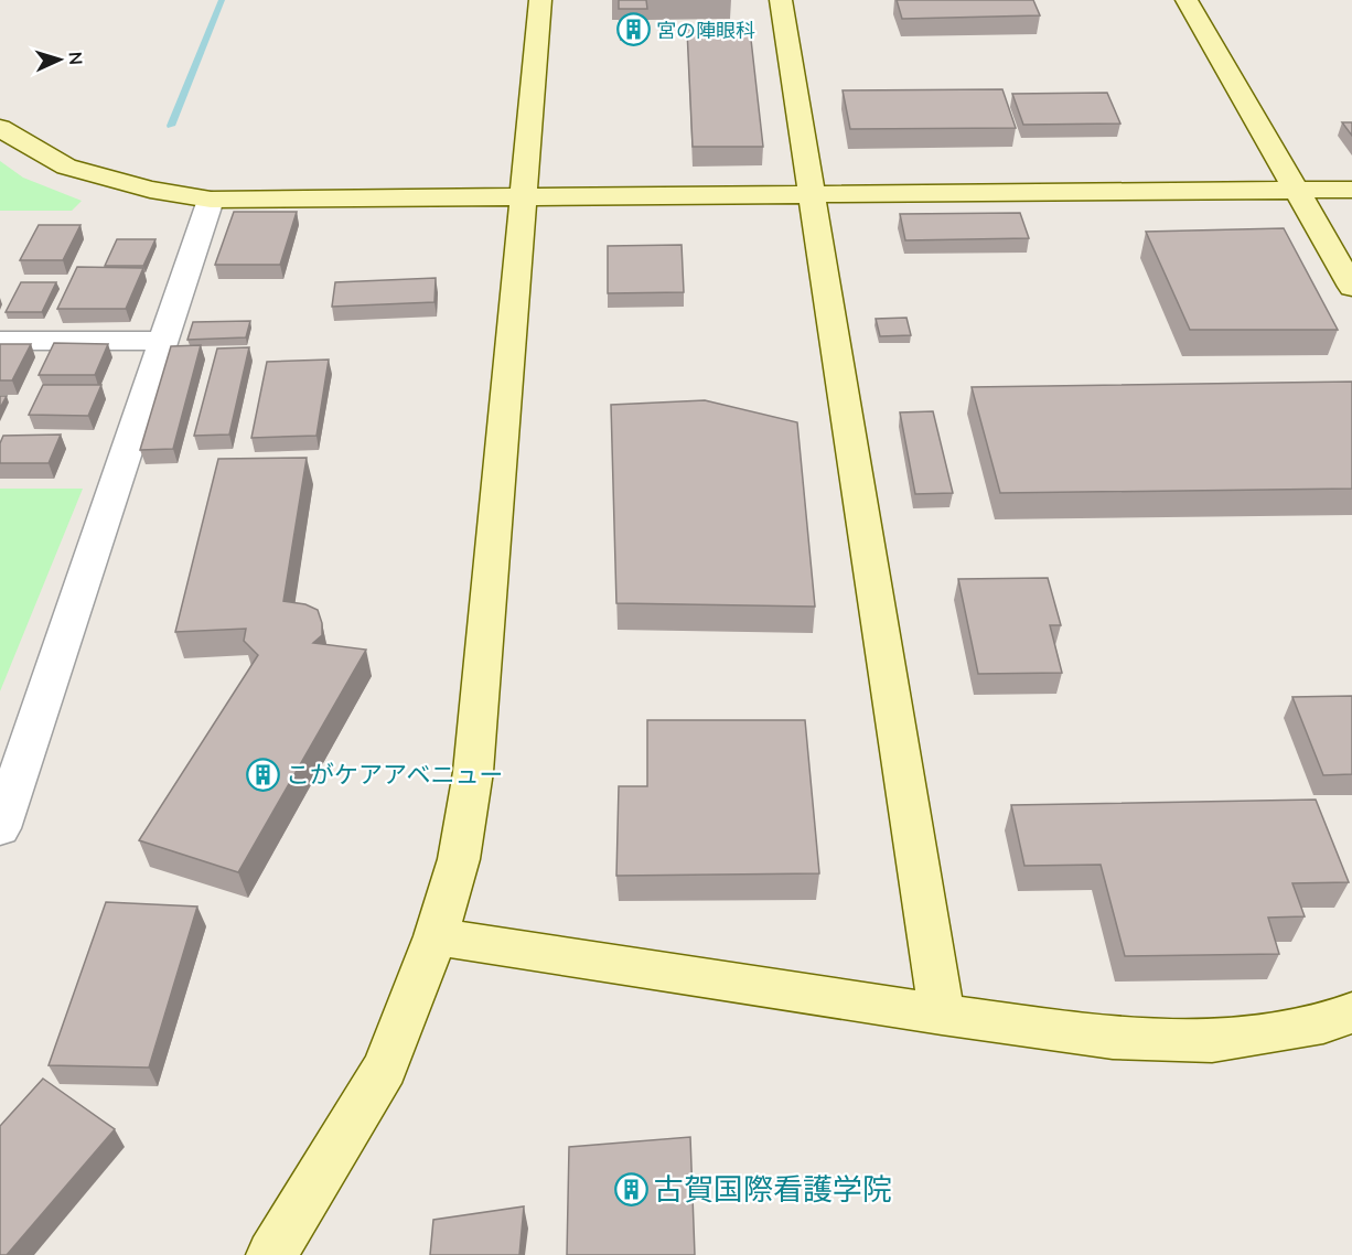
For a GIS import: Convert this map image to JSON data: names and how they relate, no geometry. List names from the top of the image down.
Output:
{
  "places": {
    "building": ["宮の陣眼科", "こがケアアベニュー", "古賀国際看護学院"]
  },
  "north": "right"
}
